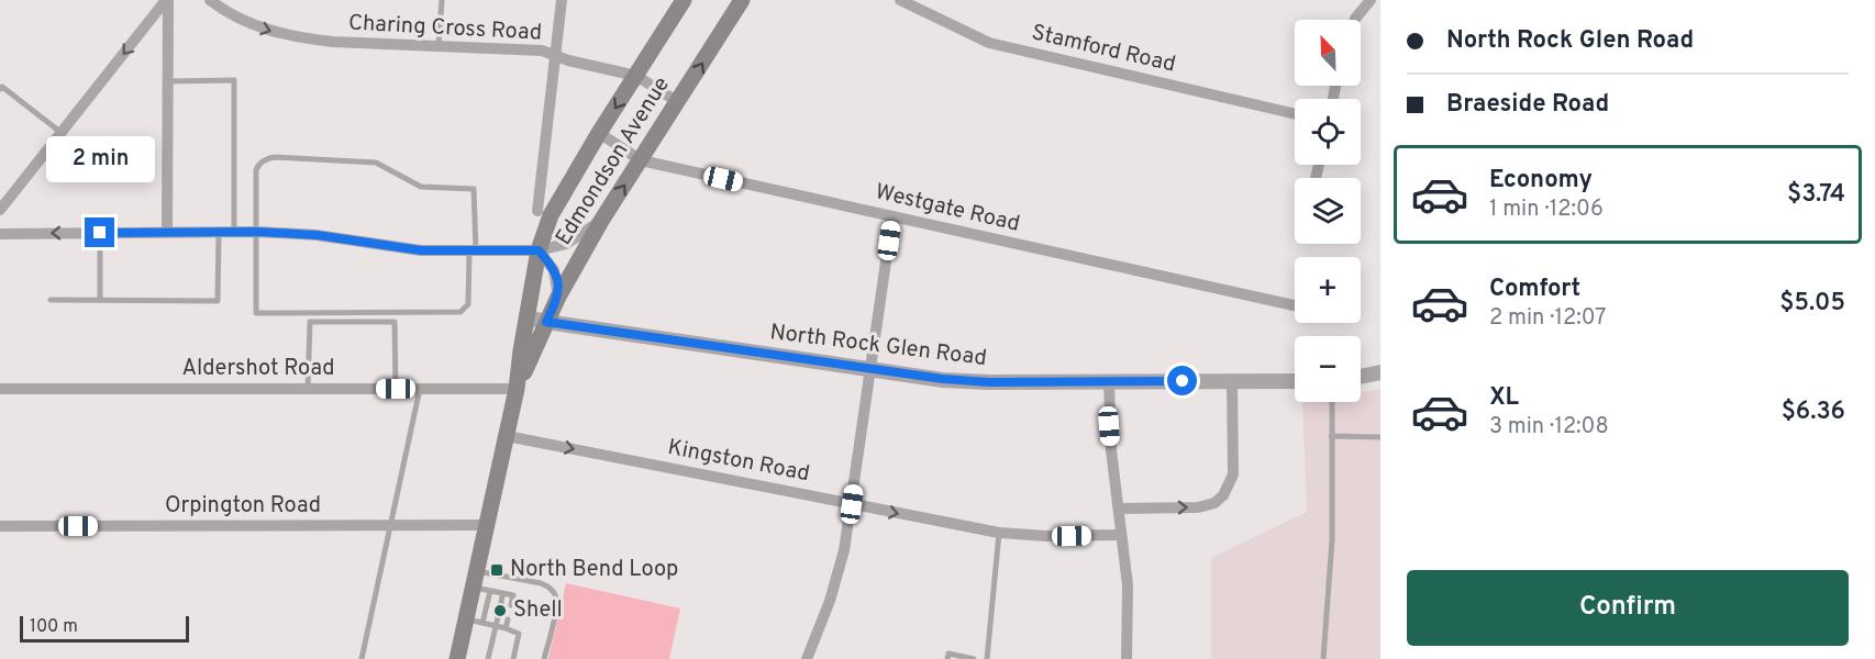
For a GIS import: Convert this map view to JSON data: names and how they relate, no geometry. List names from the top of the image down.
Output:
{
  "streets": {
    "main road": ["Edmondson Avenue"],
    "street": [
      "Charing Cross Road",
      "Stamford Road",
      "Westgate Road",
      "North Rock Glen Road",
      "Aldershot Road",
      "Kingston Road",
      "Orpington Road"
    ]
  },
  "crossings": [
    ["Charing Cross Road", "Edmondson Avenue"],
    ["Edmondson Avenue", "Westgate Road"],
    ["Edmondson Avenue", "North Rock Glen Road"],
    ["Edmondson Avenue", "Aldershot Road"],
    ["Edmondson Avenue", "Kingston Road"],
    ["Edmondson Avenue", "Orpington Road"]
  ],
  "one_way": ["Charing Cross Road", "Kingston Road"],
  "places": {
    "transit": ["North Bend Loop"],
    "other": ["Shell"]
  },
  "scale_bar": "100 m",
  "north": "top left",
  "page": {
    "banner": ["North Rock Glen Road", "Braeside Road"],
    "map_buttons": ["+", "−"],
    "bubble": "2 min",
    "list": [
      {
        "name": "Economy",
        "note": "1 min · 12:06",
        "value": "$3.74"
      },
      {
        "name": "Comfort",
        "note": "2 min · 12:07",
        "value": "$5.05"
      },
      {
        "name": "XL",
        "note": "3 min · 12:08",
        "value": "$6.36"
      }
    ],
    "buttons": "Confirm",
    "scale": "100 m"
  }
}
